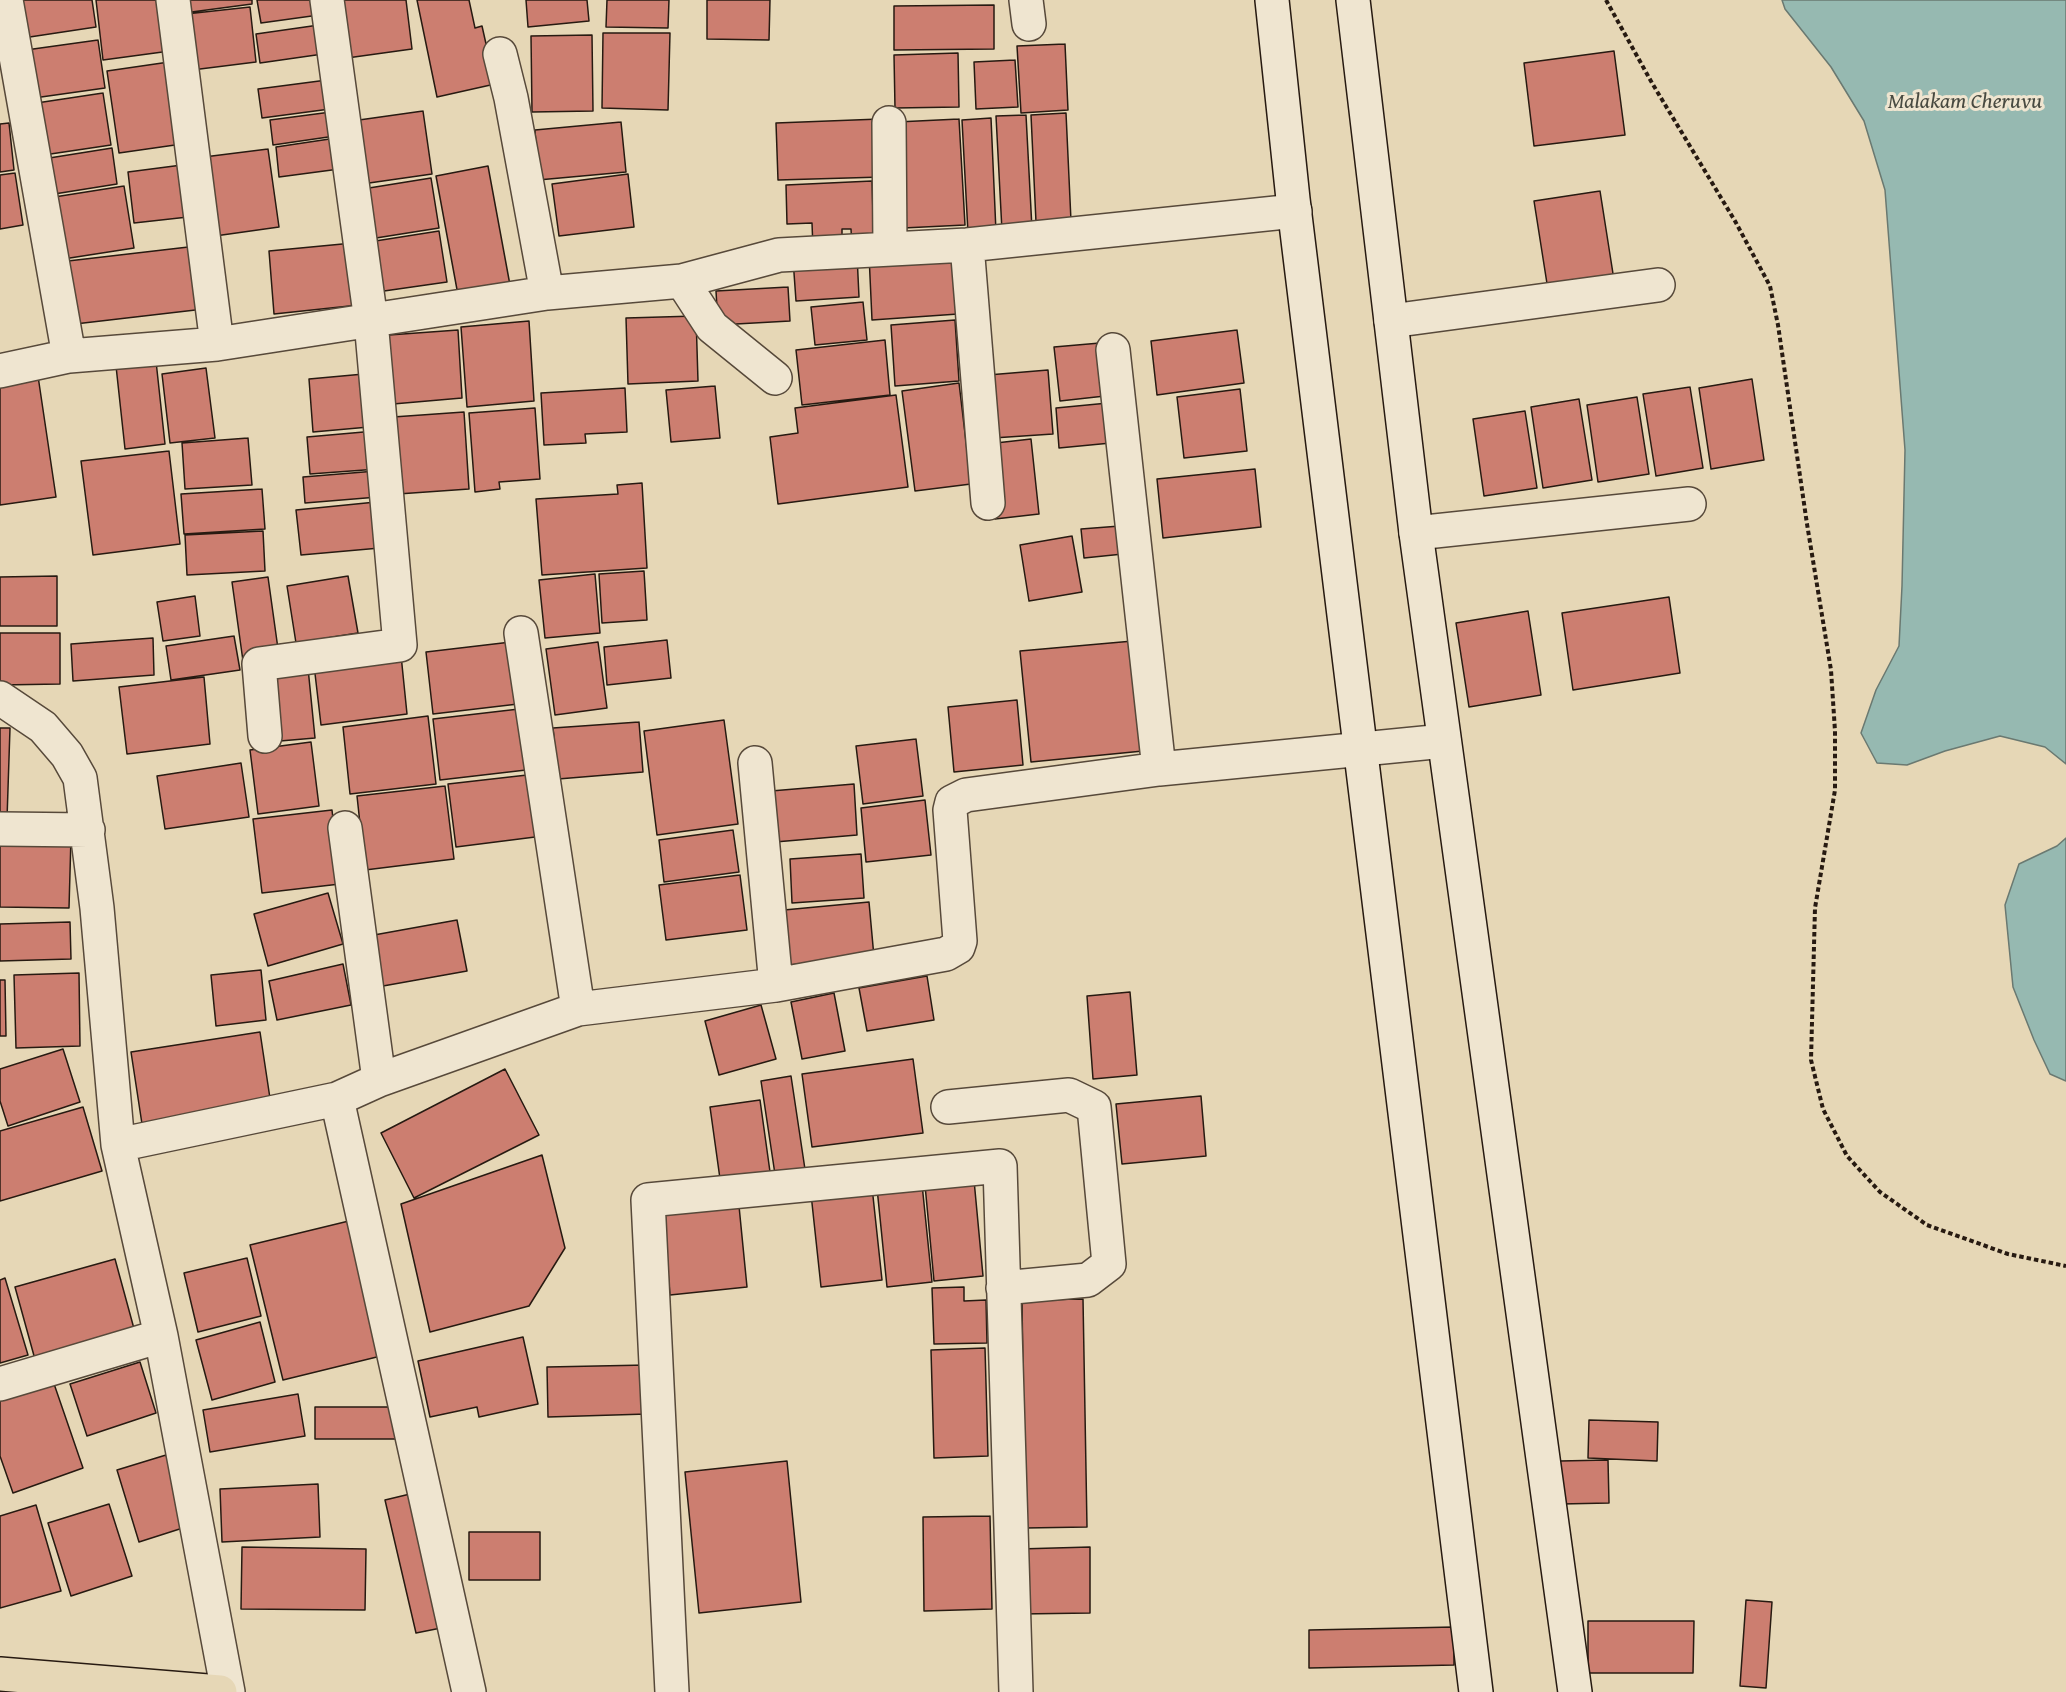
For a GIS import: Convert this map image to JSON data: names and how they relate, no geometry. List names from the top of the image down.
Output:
{
  "water": ["Malakam Cheruvu"]
}
